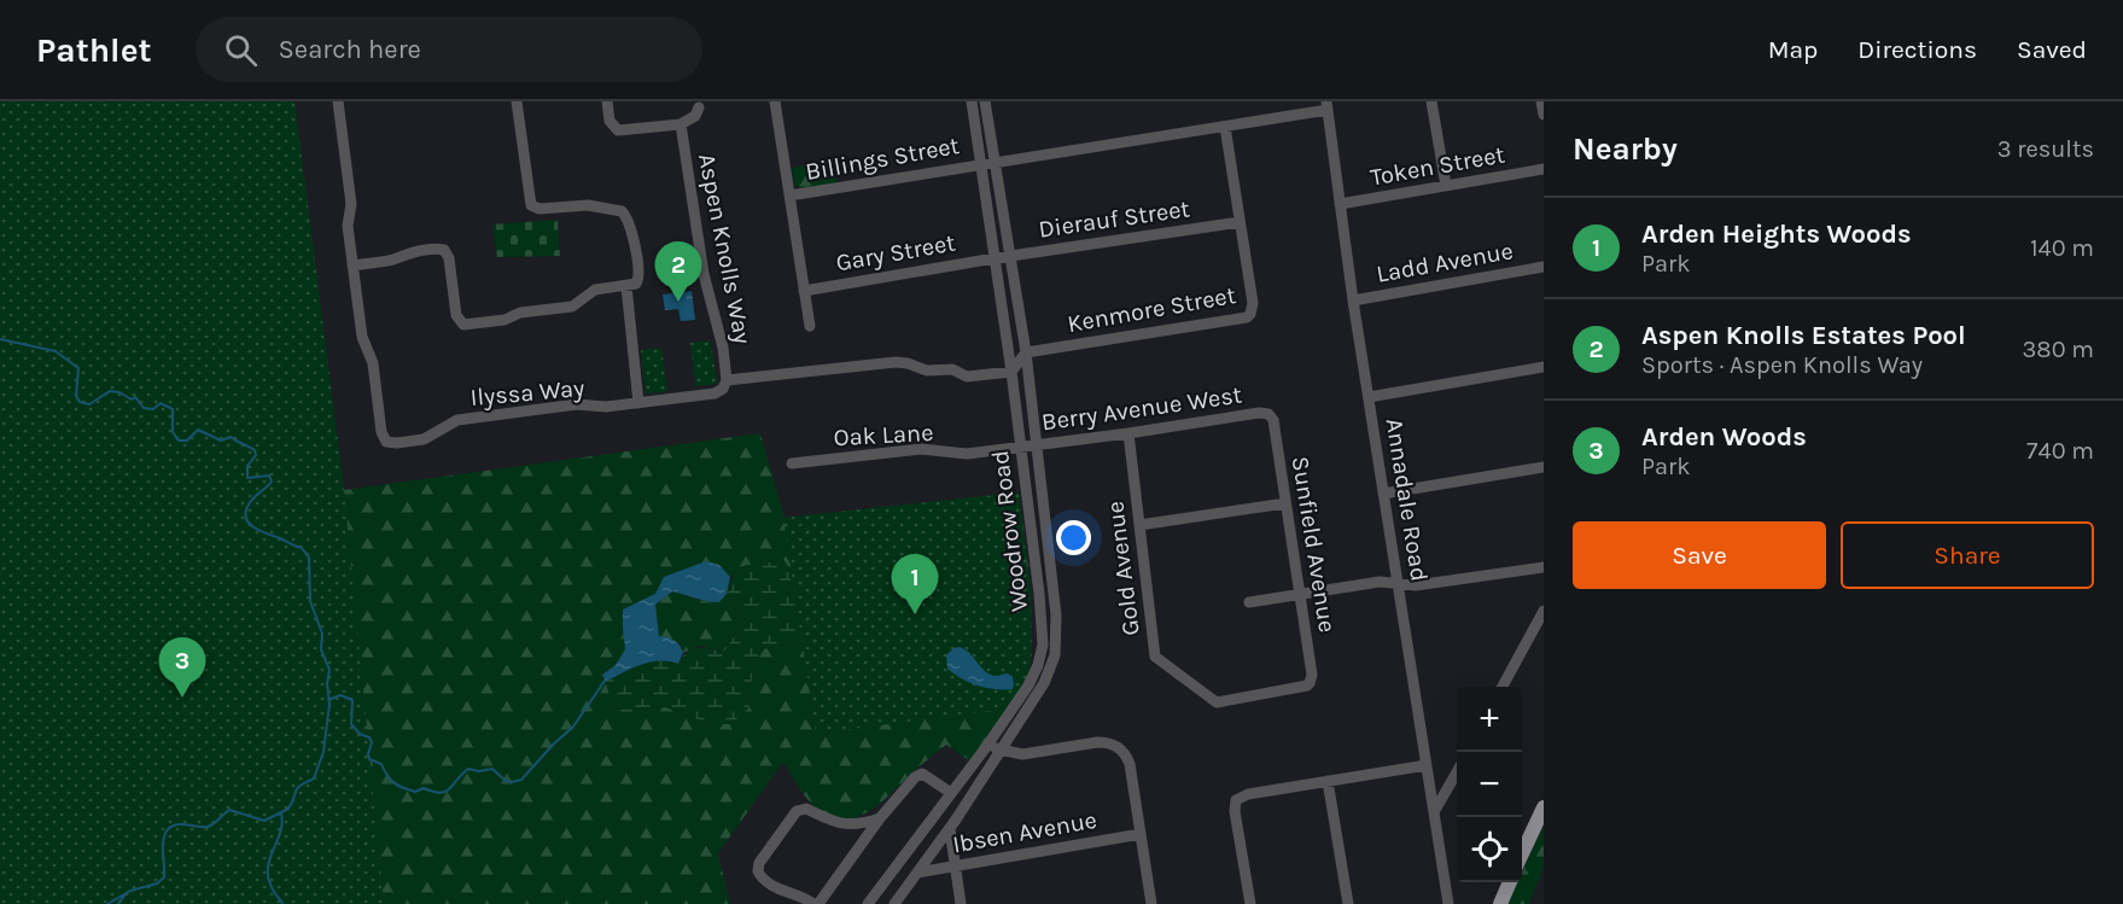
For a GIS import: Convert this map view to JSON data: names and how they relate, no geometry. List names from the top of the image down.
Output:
{
  "streets": {
    "street": [
      "Billings Street",
      "Token Street",
      "Dierauf Street",
      "Aspen Knolls Way",
      "Gary Street",
      "Ladd Avenue",
      "Kenmore Street",
      "Ilyssa Way",
      "Berry Avenue West",
      "Oak Lane",
      "Annadale Road",
      "Woodrow Road",
      "Sunfield Avenue",
      "Gold Avenue",
      "Ibsen Avenue"
    ]
  },
  "crossings": [
    ["Billings Street", "Kenmore Street"],
    ["Billings Street", "Annadale Road"],
    ["Billings Street", "Woodrow Road"],
    ["Token Street", "Annadale Road"],
    ["Dierauf Street", "Gary Street"],
    ["Dierauf Street", "Kenmore Street"],
    ["Dierauf Street", "Woodrow Road"],
    ["Aspen Knolls Way", "Ilyssa Way"],
    ["Gary Street", "Woodrow Road"],
    ["Ladd Avenue", "Annadale Road"],
    ["Kenmore Street", "Woodrow Road"],
    ["Ilyssa Way", "Woodrow Road"],
    ["Berry Avenue West", "Oak Lane"],
    ["Berry Avenue West", "Woodrow Road"],
    ["Berry Avenue West", "Sunfield Avenue"],
    ["Berry Avenue West", "Gold Avenue"],
    ["Oak Lane", "Woodrow Road"],
    ["Woodrow Road", "Ibsen Avenue"],
    ["Sunfield Avenue", "Gold Avenue"]
  ],
  "page": {
    "header": "Pathlet",
    "search": "Search here",
    "nav": ["Map", "Directions", "Saved"],
    "heading": ["Nearby", "3 results"],
    "list": [
      {
        "mark": "1",
        "name": "Arden Heights Woods",
        "note": "Park",
        "value": "140 m"
      },
      {
        "mark": "2",
        "name": "Aspen Knolls Estates Pool",
        "note": "Sports · Aspen Knolls Way",
        "value": "380 m"
      },
      {
        "mark": "3",
        "name": "Arden Woods",
        "note": "Park",
        "value": "740 m"
      }
    ],
    "pins": ["2", "1", "3"],
    "buttons": ["Save", "Share"],
    "map_buttons": ["+", "−"]
  }
}
